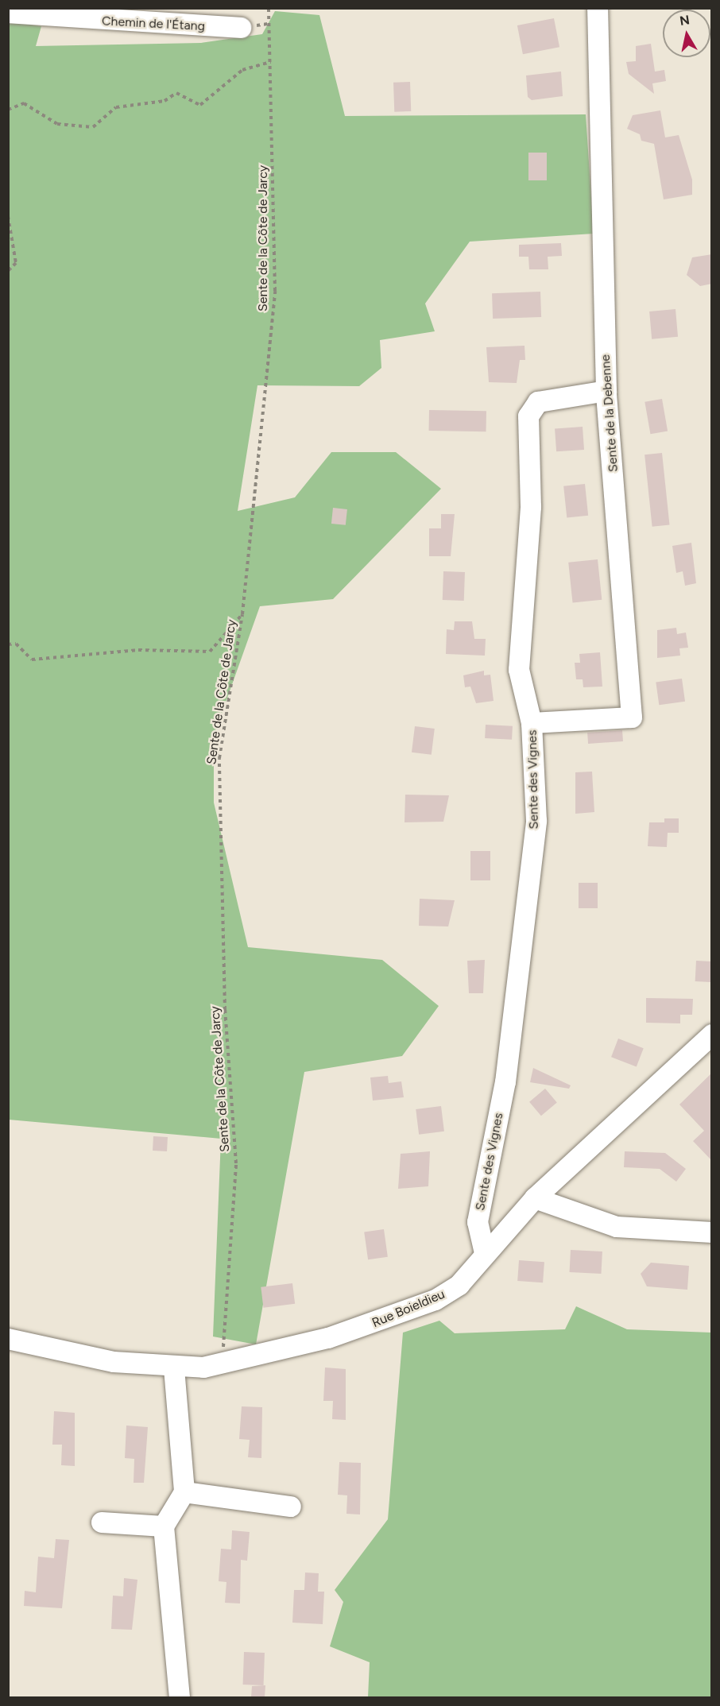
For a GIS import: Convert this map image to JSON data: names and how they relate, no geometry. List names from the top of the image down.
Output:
{
  "streets": {
    "street": [
      "Chemin de l'Étang",
      "Sente de la Debenne",
      "Sente des Vignes",
      "Rue Boieldieu"
    ],
    "path": ["Sente de la Côte de Jarcy"]
  },
  "crossings": [
    ["Sente de la Côte de Jarcy", "Rue Boieldieu"],
    ["Sente de la Debenne", "Sente des Vignes"],
    ["Sente des Vignes", "Rue Boieldieu"]
  ],
  "north": "top"
}
